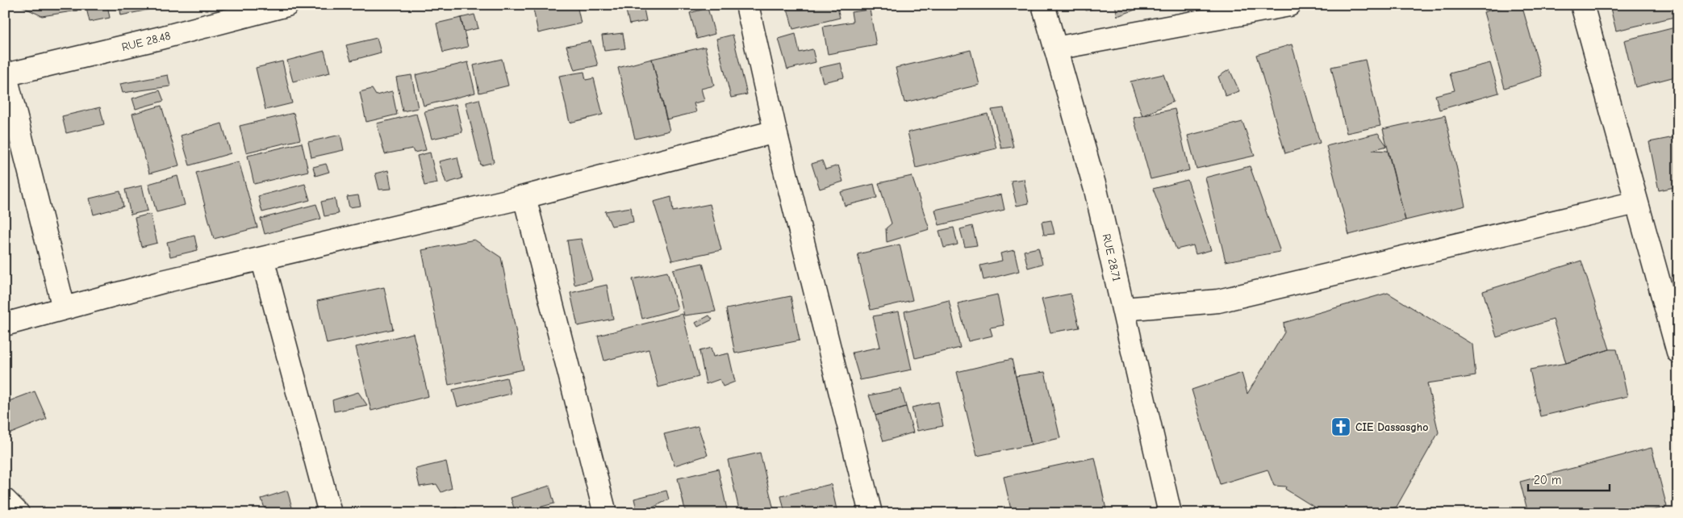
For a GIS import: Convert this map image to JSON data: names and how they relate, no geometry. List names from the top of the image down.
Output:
{
  "streets": {
    "street": ["RUE 28.48", "RUE 28.71"]
  },
  "places": {
    "church": ["CIE Dassasgho"]
  },
  "scale_bar": "20 m"
}
